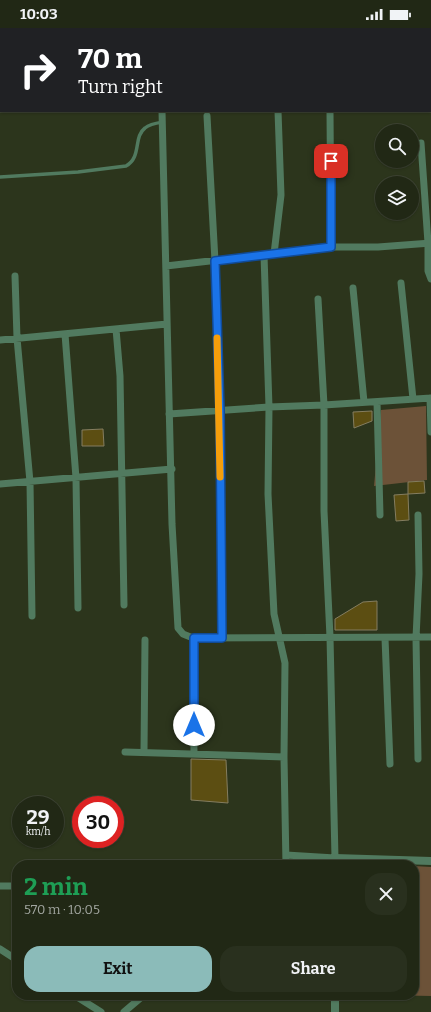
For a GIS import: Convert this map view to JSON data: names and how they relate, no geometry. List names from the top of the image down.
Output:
{
  "page": {
    "status": "10:03",
    "turn": ["70 m", "Turn right"],
    "speed": "29 km/h",
    "limit": "30",
    "heading": ["2 min", "570 m · 10:05"],
    "buttons": ["Exit", "Share"]
  }
}
